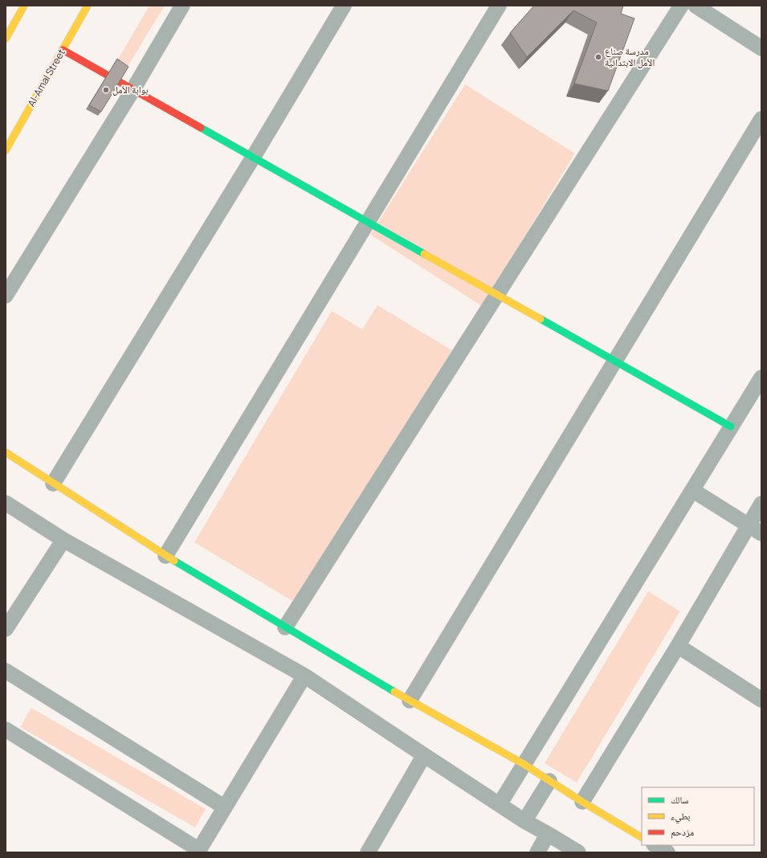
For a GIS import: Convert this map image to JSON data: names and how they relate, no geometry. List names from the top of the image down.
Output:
{
  "streets": {
    "street": ["Al-Amal Street"]
  },
  "places": ["مدرسة صناع الأمل الابتدائية", "بوابة الأمل"],
  "legend": ["سالك", "بطيء", "مزدحم"]
}
